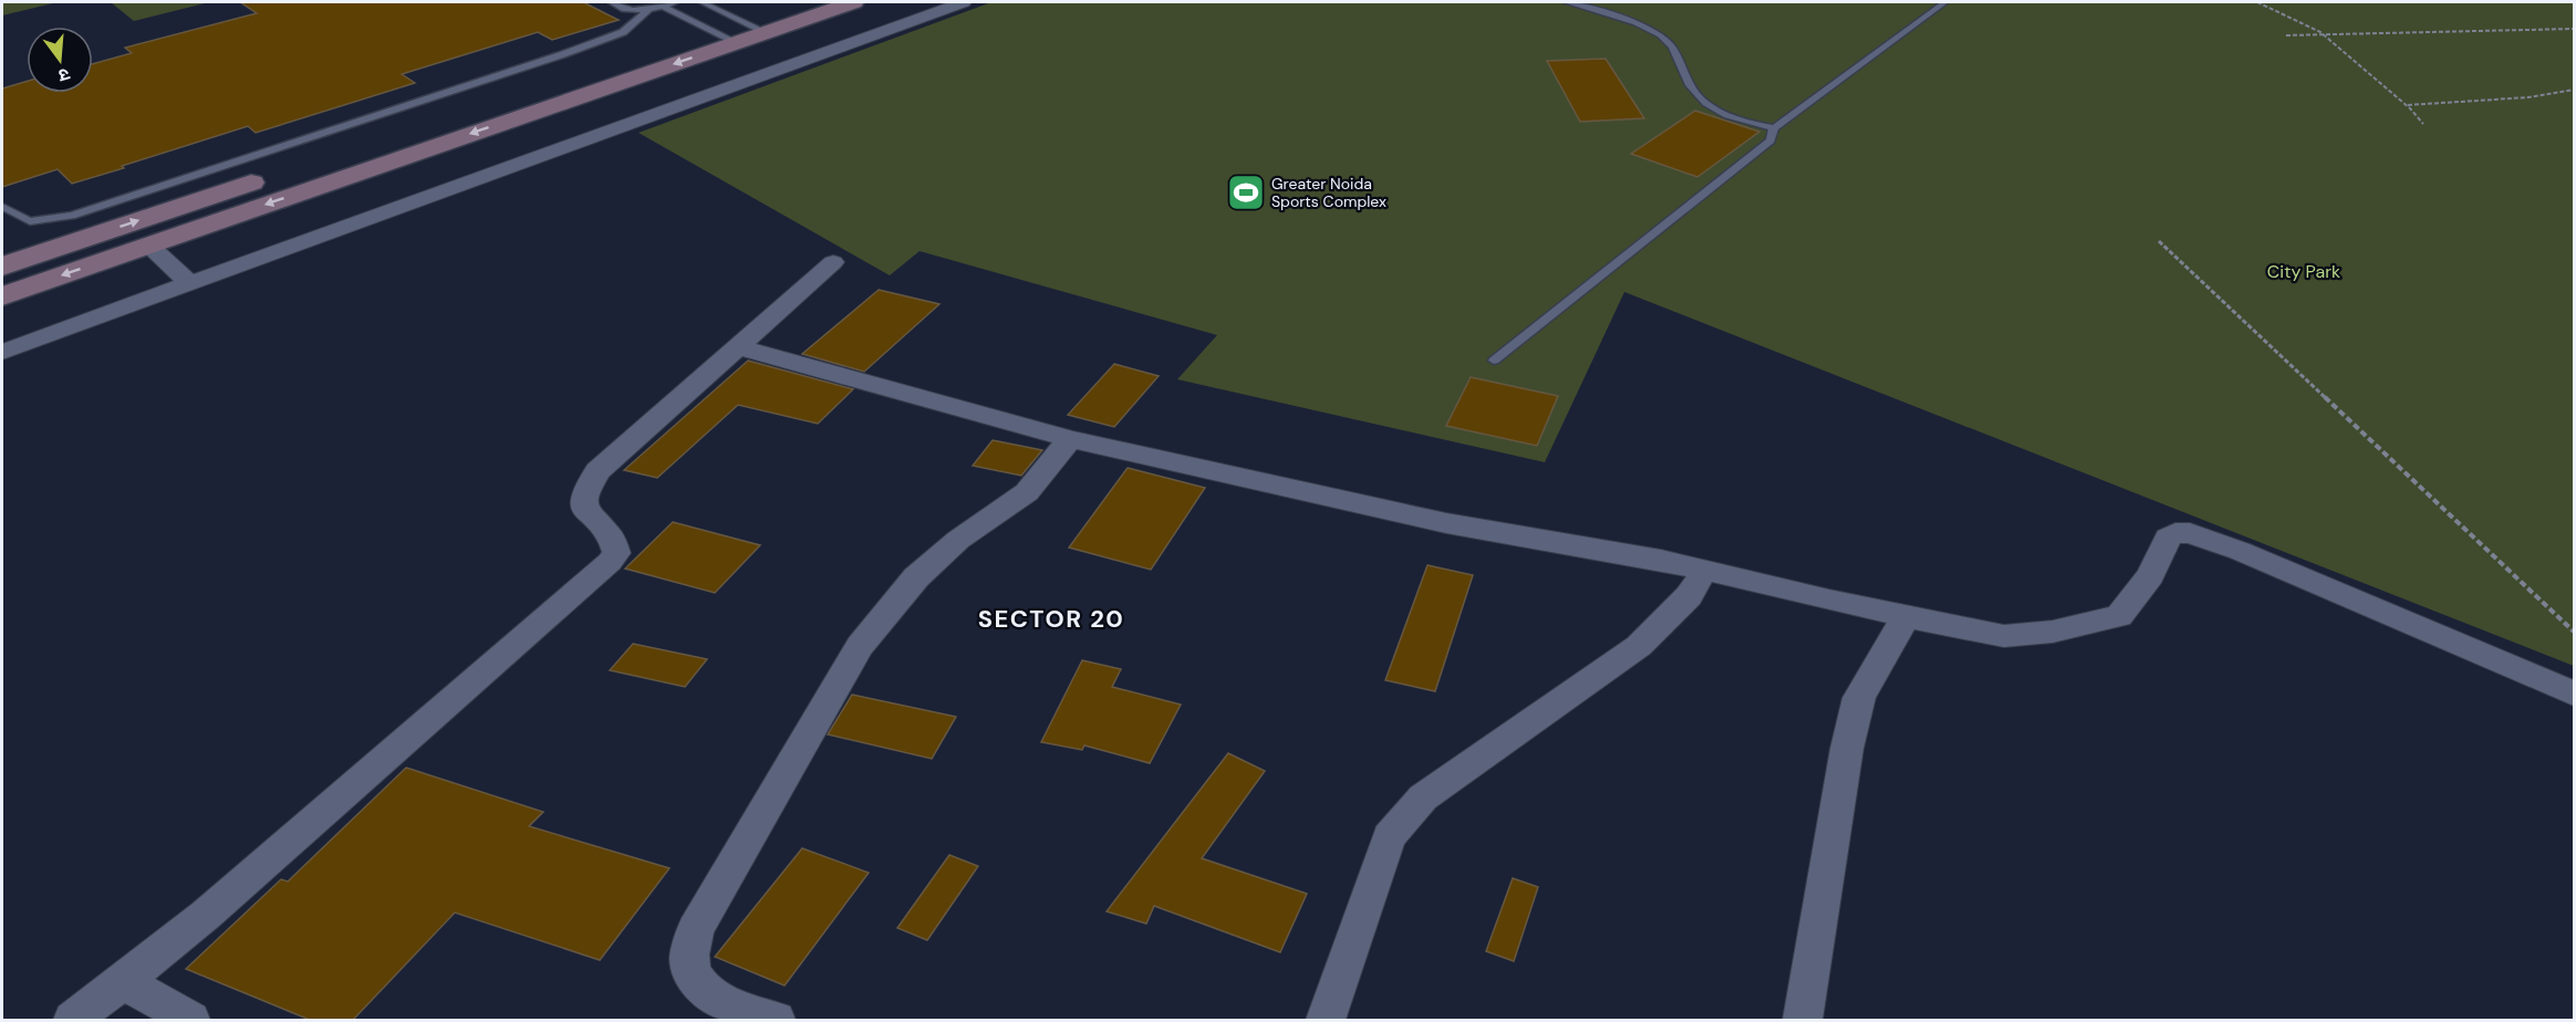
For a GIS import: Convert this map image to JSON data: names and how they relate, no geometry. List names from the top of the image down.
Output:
{
  "districts": ["SECTOR 20"],
  "parks": ["City Park"],
  "places": {
    "sports": ["Greater Noida Sports Complex"]
  },
  "north": "bottom"
}
